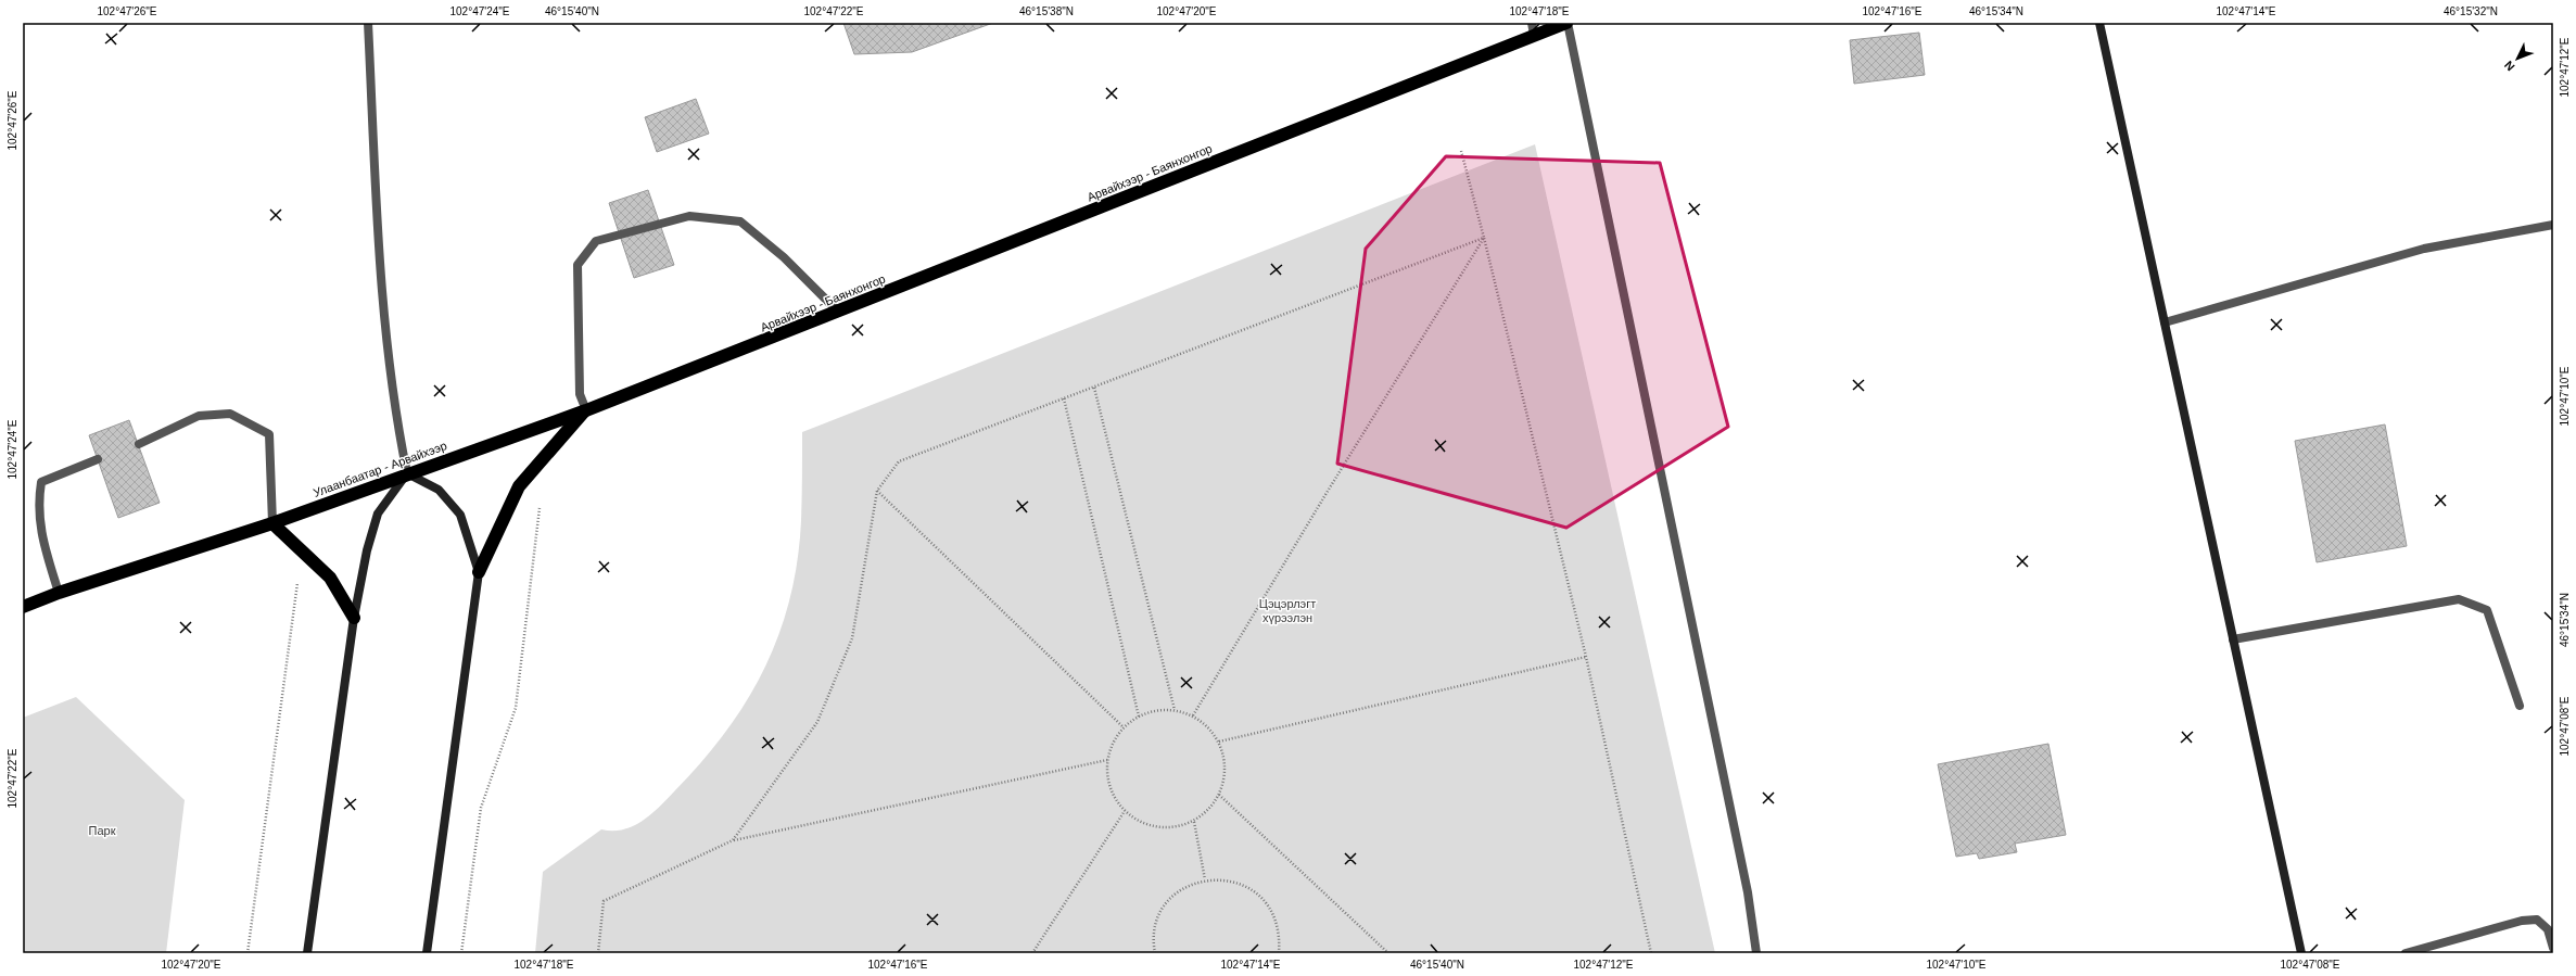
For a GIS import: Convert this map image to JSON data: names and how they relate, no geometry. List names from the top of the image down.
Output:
{
  "streets": {
    "highway": ["Арвайхээр - Баянхонгор", "Улаанбаатар - Арвайхээр"]
  },
  "crossings": [
    ["Арвайхээр - Баянхонгор", "Улаанбаатар - Арвайхээр"]
  ],
  "parks": ["Цэцэрлэгт хүрээлэн", "Парк"],
  "north": "bottom left",
  "coordinates": [
    "102°47'26\"E",
    "102°47'24\"E",
    "46°15'40\"N",
    "102°47'22\"E",
    "46°15'38\"N",
    "102°47'20\"E",
    "102°47'18\"E",
    "102°47'16\"E",
    "46°15'34\"N",
    "102°47'14\"E",
    "46°15'32\"N",
    "102°47'12\"E",
    "102°47'10\"E",
    "102°47'08\"E"
  ]
}
